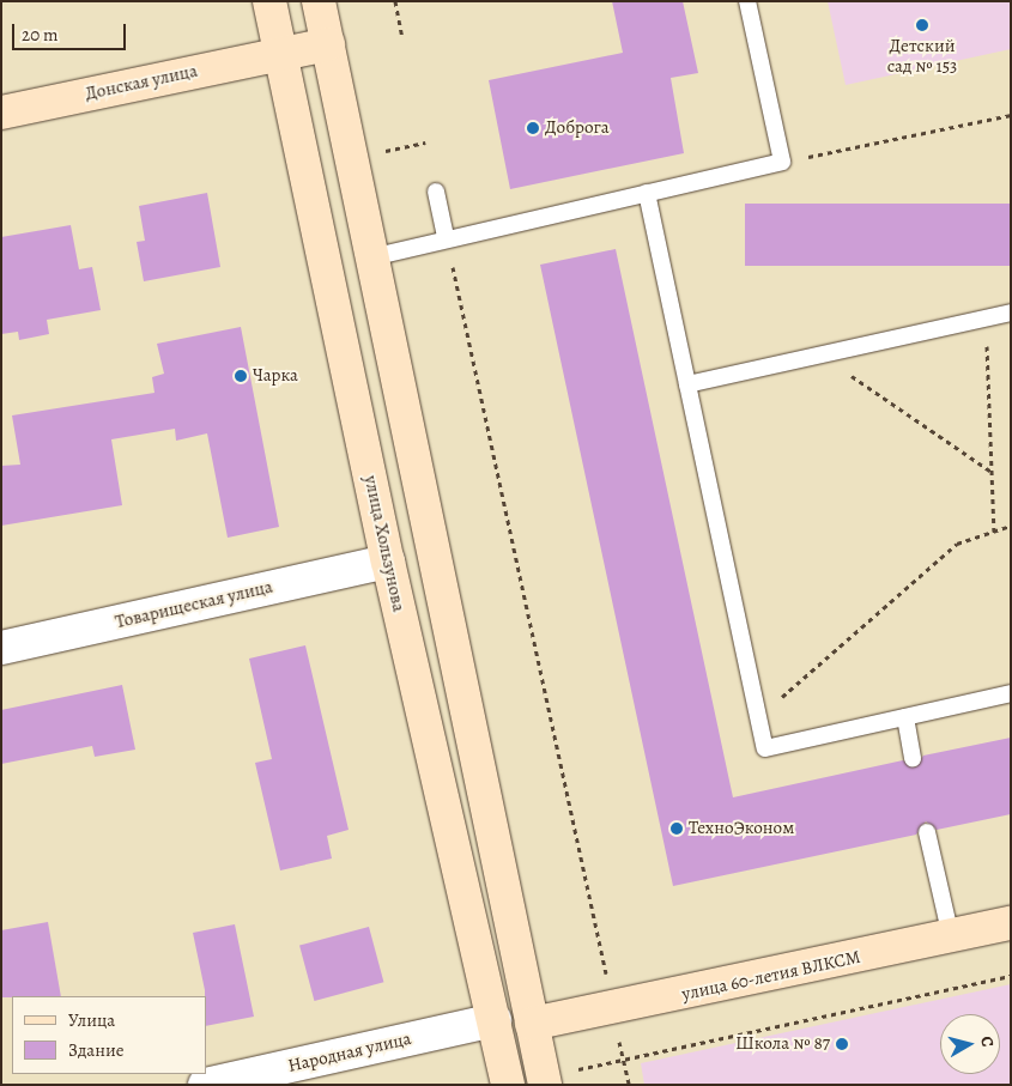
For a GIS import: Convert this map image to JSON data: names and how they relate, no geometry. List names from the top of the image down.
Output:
{
  "streets": {
    "main road": ["Донская улица", "улица Хользунова", "улица 60-летия ВЛКСМ"],
    "street": ["Товарищеская улица", "Народная улица"]
  },
  "crossings": [
    ["Донская улица", "улица Хользунова"],
    ["улица Хользунова", "Товарищеская улица"],
    ["улица Хользунова", "Народная улица"]
  ],
  "places": [
    "Детский сад № 153",
    "Доброга",
    "Чарка",
    "ТехноЭконом",
    "Школа № 87"
  ],
  "legend": ["Улица", "Здание"],
  "scale_bar": "20 m",
  "north": "right"
}
